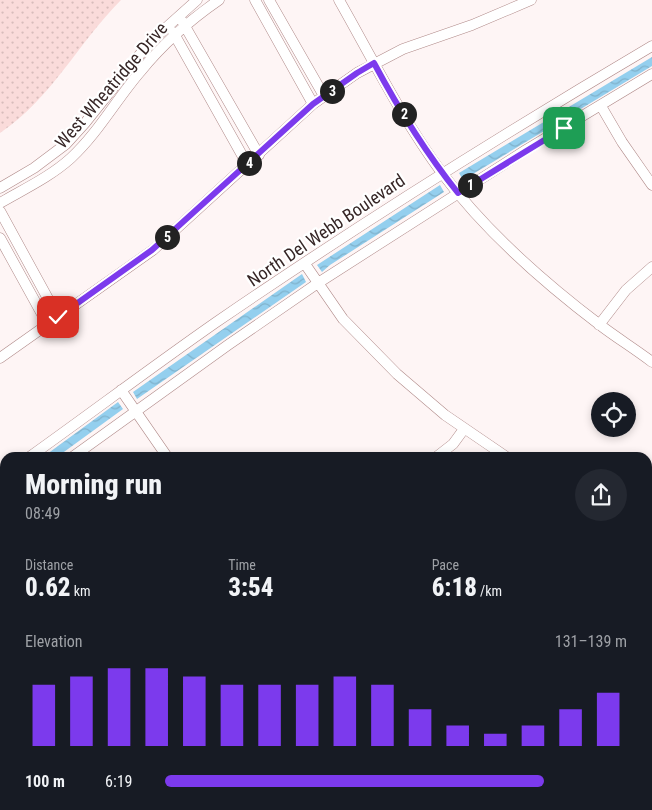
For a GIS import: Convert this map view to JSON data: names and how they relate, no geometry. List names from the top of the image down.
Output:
{
  "streets": {
    "street": ["West Wheatridge Drive", "North Del Webb Boulevard"]
  },
  "page": {
    "pins": [
      "3",
      "2",
      "4",
      "1",
      "5"
    ],
    "heading": ["Morning run", "08:49"],
    "stats": [
      ["Distance", "0.62 km"],
      ["Time", "3:54"],
      ["Pace", "6:18 /km"]
    ],
    "chart": ["Elevation", "131–139 m"],
    "list": [
      {
        "name": "100 m",
        "note": "6:19"
      }
    ]
  }
}
